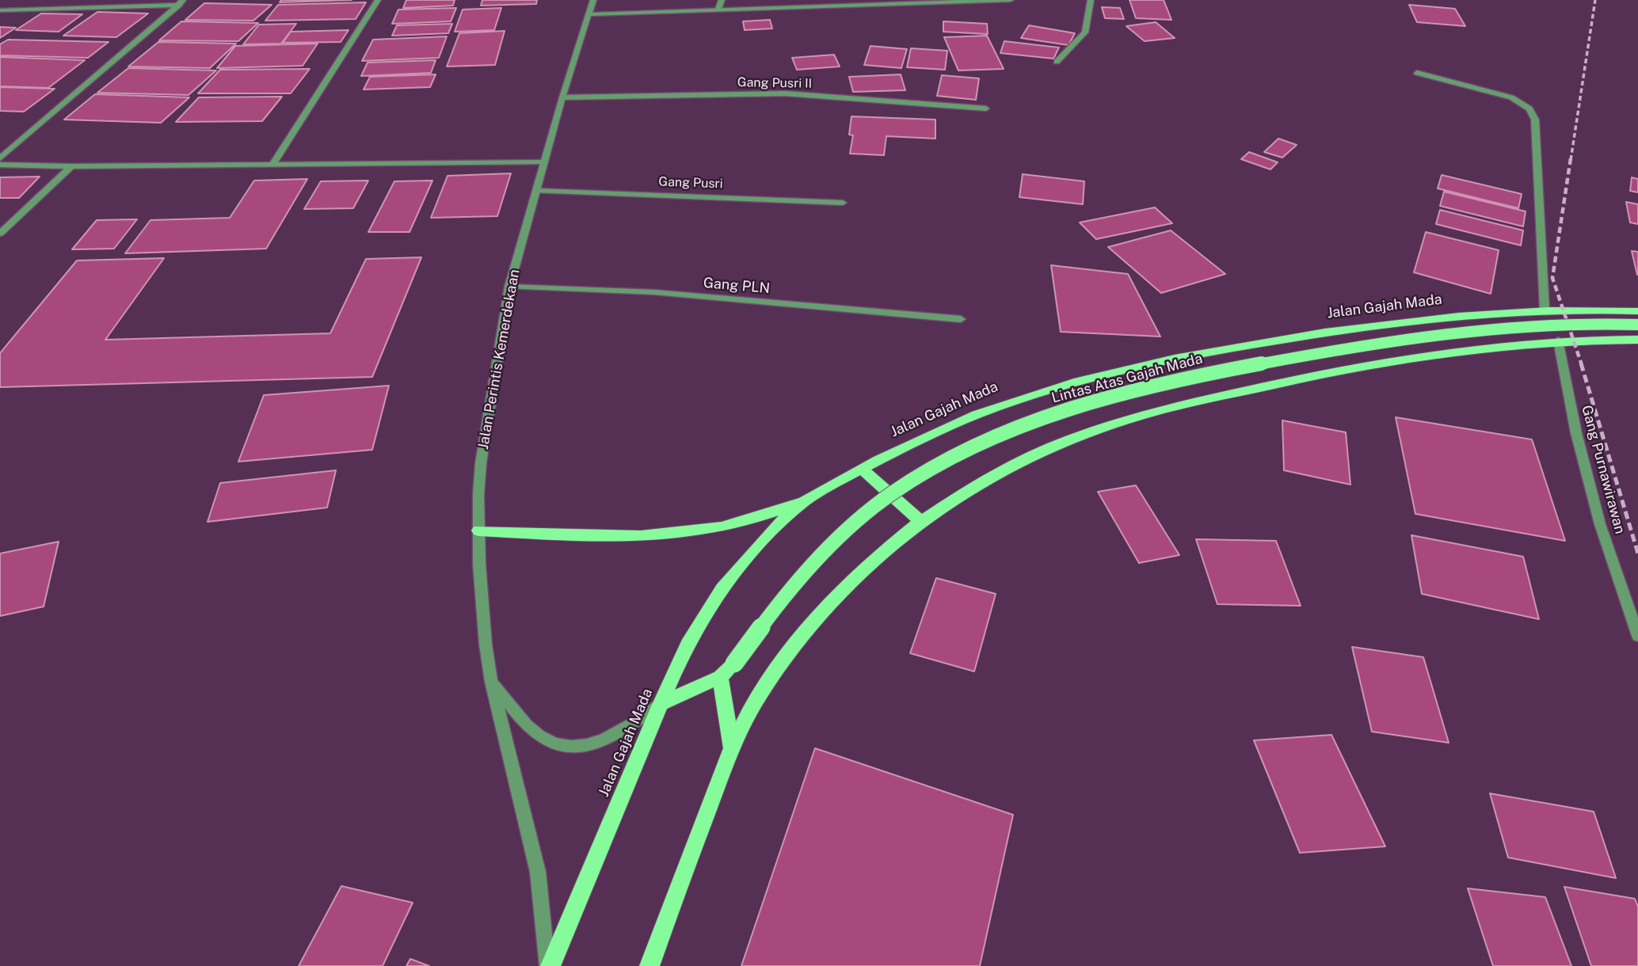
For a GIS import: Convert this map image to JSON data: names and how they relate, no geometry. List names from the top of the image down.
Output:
{
  "streets": {
    "main road": ["Jalan Gajah Mada", "Lintas Atas Gajah Mada"],
    "street": [
      "Gang Pusri II",
      "Gang Pusri",
      "Gang PLN",
      "Jalan Perintis Kemerdekaan",
      "Gang Purnawirawan"
    ]
  },
  "crossings": [
    ["Gang Pusri II", "Jalan Perintis Kemerdekaan"],
    ["Gang Pusri", "Jalan Perintis Kemerdekaan"],
    ["Gang PLN", "Jalan Perintis Kemerdekaan"],
    ["Jalan Gajah Mada", "Jalan Perintis Kemerdekaan"],
    ["Jalan Gajah Mada", "Lintas Atas Gajah Mada"]
  ]
}
